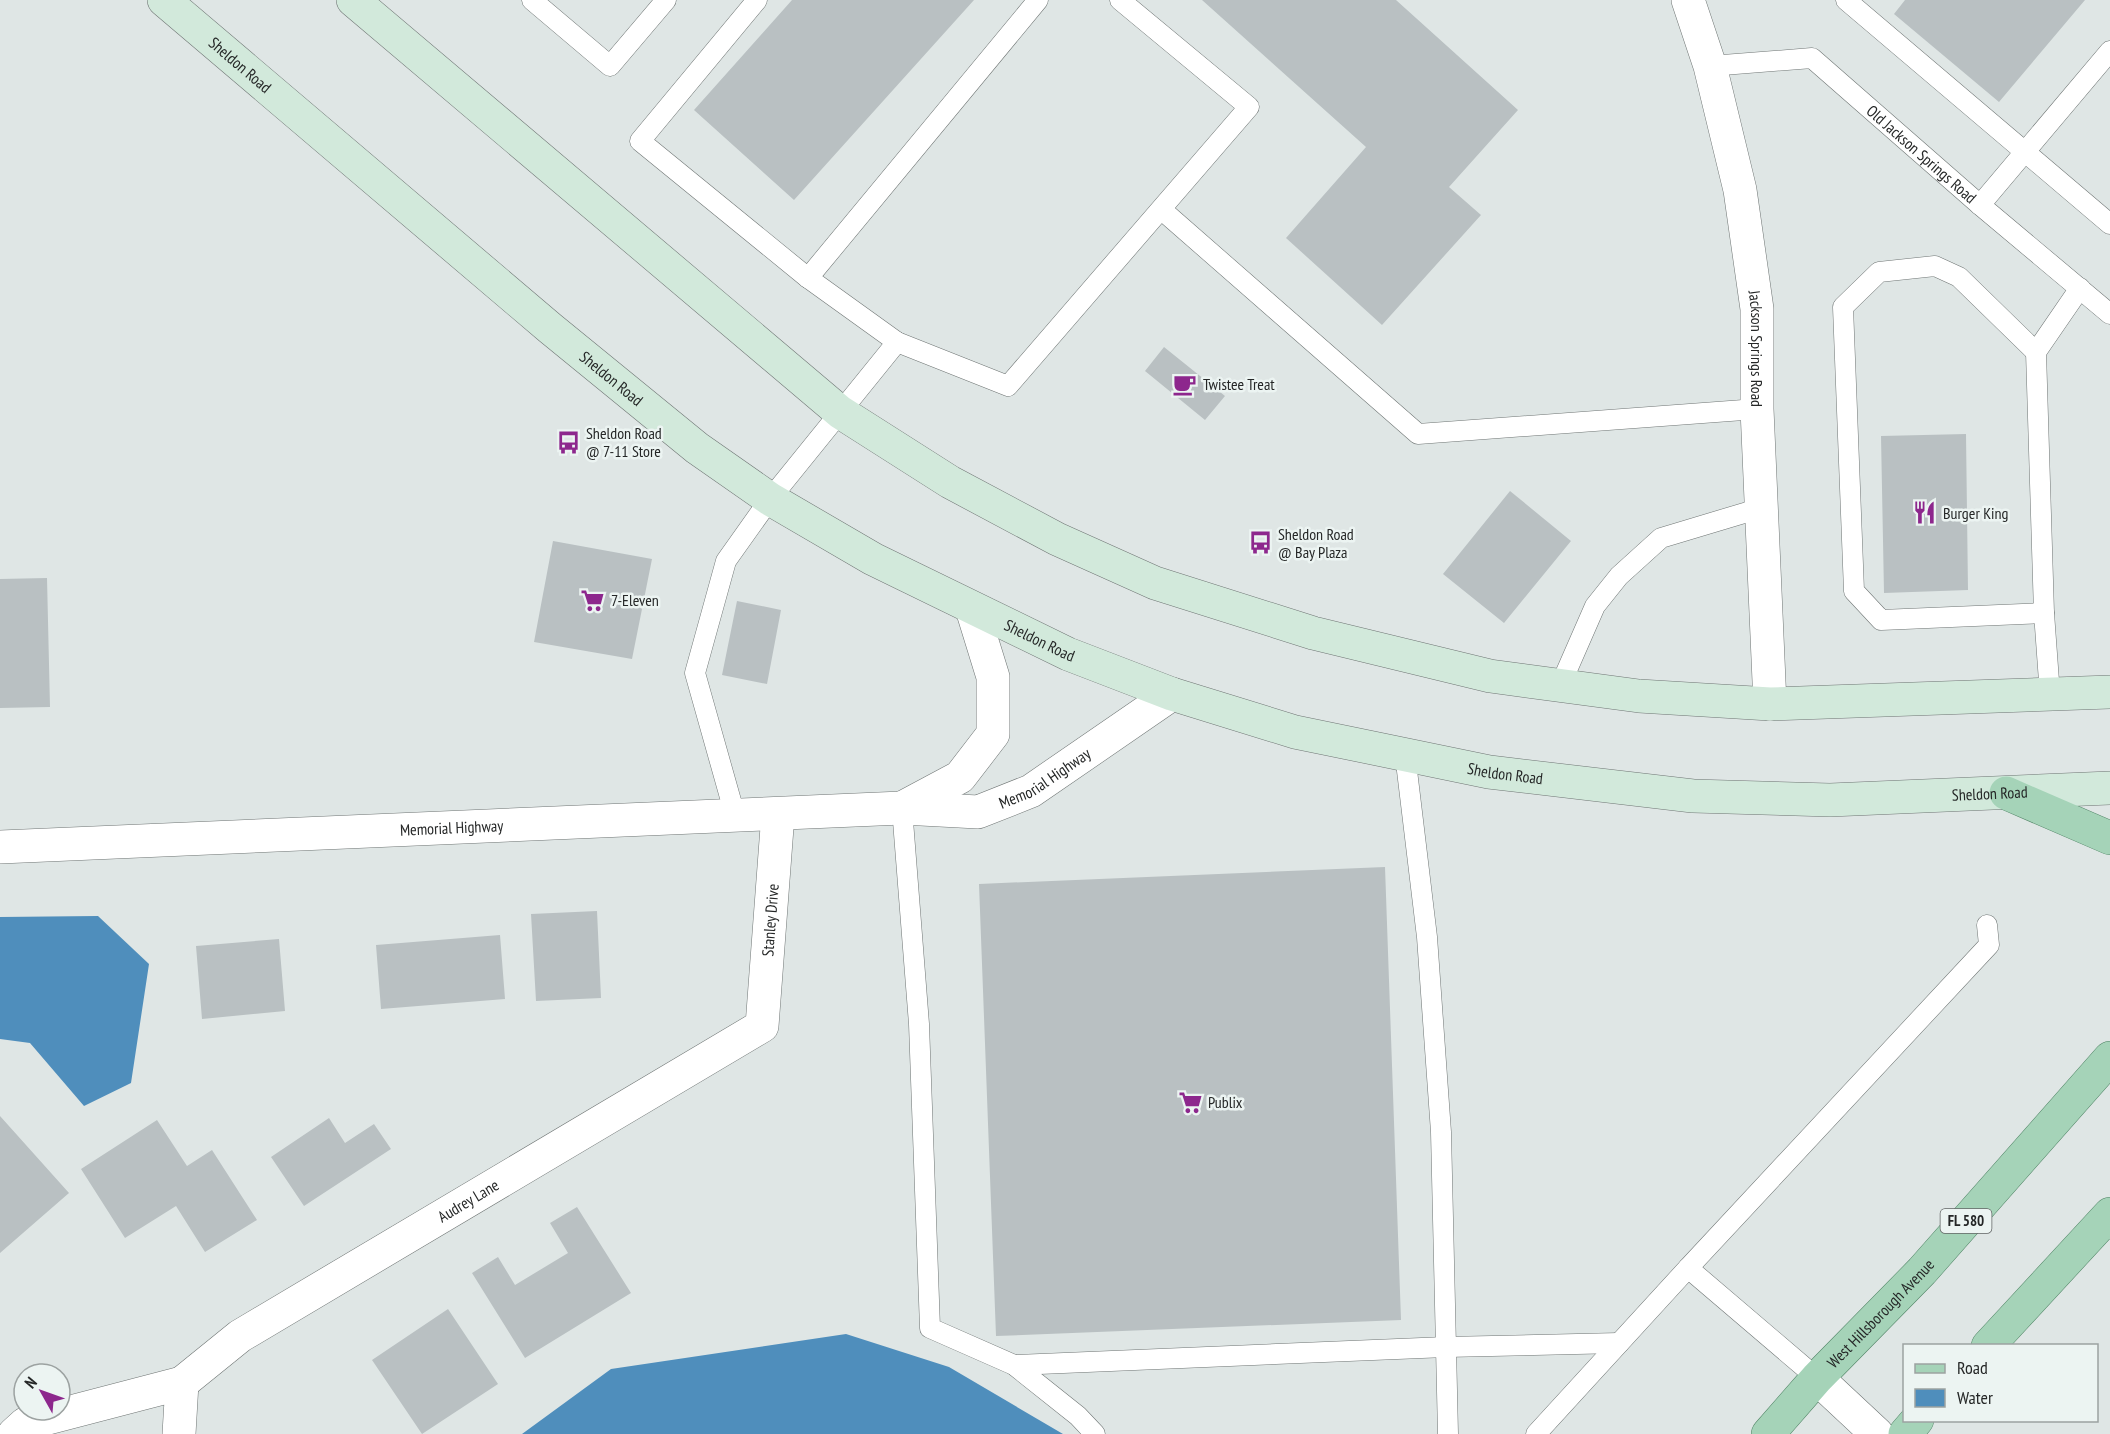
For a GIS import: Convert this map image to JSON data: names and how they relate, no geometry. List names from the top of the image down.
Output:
{
  "streets": {
    "main road": ["Sheldon Road", "FL 580", "West Hillsborough Avenue"],
    "street": [
      "Jackson Springs Road",
      "Memorial Highway",
      "Stanley Drive",
      "Audrey Lane"
    ],
    "lane": ["Old Jackson Springs Road"]
  },
  "crossings": [
    ["Sheldon Road", "Memorial Highway"],
    ["Old Jackson Springs Road", "Jackson Springs Road"],
    ["Memorial Highway", "Stanley Drive"],
    ["Stanley Drive", "Audrey Lane"]
  ],
  "places": {
    "cafe": ["Twistee Treat"],
    "bus stop": ["Sheldon Road @ 7-11 Store", "Sheldon Road @ Bay Plaza"],
    "restaurant": ["Burger King"],
    "supermarket": ["7-Eleven", "Publix"]
  },
  "legend": ["Road", "Water"],
  "north": "top left"
}
